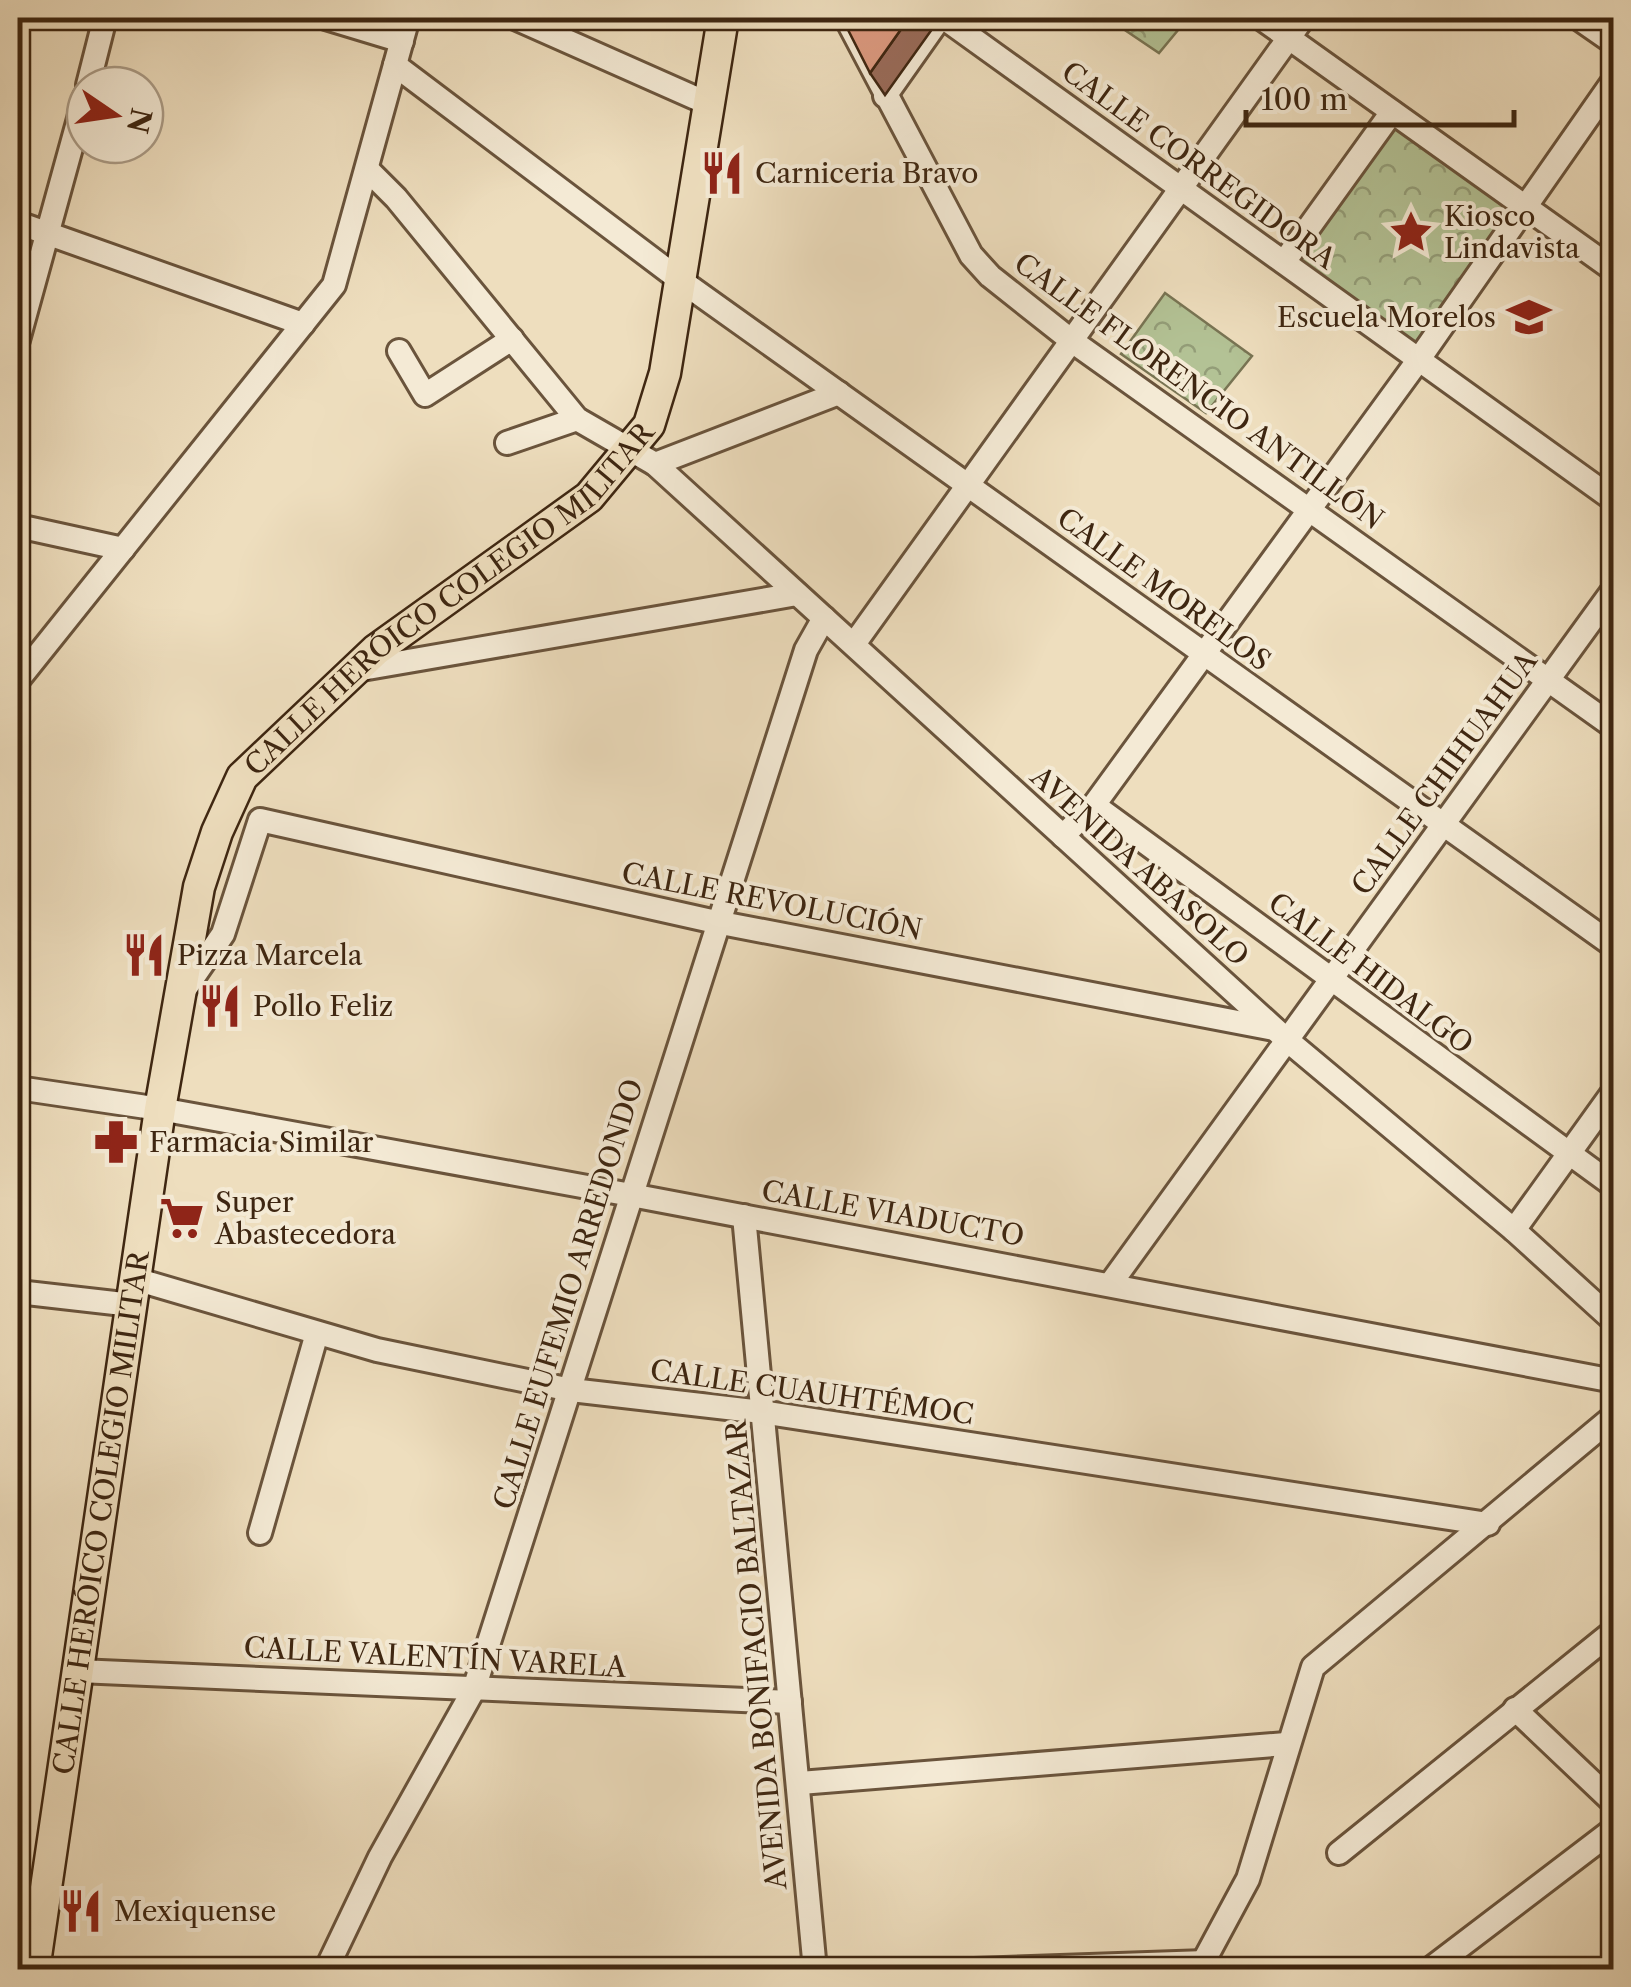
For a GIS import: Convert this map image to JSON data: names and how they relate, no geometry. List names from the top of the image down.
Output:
{
  "streets": {
    "main road": ["CALLE HERÓICO COLEGIO MILITAR"],
    "street": [
      "CALLE CORREGIDORA",
      "CALLE FLORENCIO ANTILLÓN",
      "CALLE MORELOS",
      "CALLE CHIHUAHUA",
      "AVENIDA ABASOLO",
      "CALLE REVOLUCIÓN",
      "CALLE HIDALGO",
      "CALLE VIADUCTO",
      "CALLE EUFEMIO ARREDONDO",
      "CALLE CUAUHTÉMOC",
      "AVENIDA BONIFACIO BALTAZAR",
      "CALLE VALENTÍN VARELA"
    ]
  },
  "crossings": [
    ["CALLE FLORENCIO ANTILLÓN", "CALLE CHIHUAHUA"],
    ["CALLE MORELOS", "CALLE HERÓICO COLEGIO MILITAR"],
    ["CALLE MORELOS", "CALLE CHIHUAHUA"],
    ["CALLE HERÓICO COLEGIO MILITAR", "AVENIDA ABASOLO"],
    ["CALLE HERÓICO COLEGIO MILITAR", "CALLE REVOLUCIÓN"],
    ["CALLE HERÓICO COLEGIO MILITAR", "CALLE VIADUCTO"],
    ["CALLE HERÓICO COLEGIO MILITAR", "CALLE CUAUHTÉMOC"],
    ["CALLE HERÓICO COLEGIO MILITAR", "CALLE VALENTÍN VARELA"],
    ["CALLE CHIHUAHUA", "AVENIDA ABASOLO"],
    ["CALLE CHIHUAHUA", "CALLE REVOLUCIÓN"],
    ["CALLE CHIHUAHUA", "CALLE HIDALGO"],
    ["CALLE CHIHUAHUA", "CALLE VIADUCTO"],
    ["AVENIDA ABASOLO", "CALLE REVOLUCIÓN"],
    ["AVENIDA ABASOLO", "CALLE EUFEMIO ARREDONDO"],
    ["CALLE REVOLUCIÓN", "CALLE EUFEMIO ARREDONDO"],
    ["CALLE VIADUCTO", "CALLE EUFEMIO ARREDONDO"],
    ["CALLE VIADUCTO", "AVENIDA BONIFACIO BALTAZAR"],
    ["CALLE EUFEMIO ARREDONDO", "CALLE CUAUHTÉMOC"],
    ["CALLE EUFEMIO ARREDONDO", "CALLE VALENTÍN VARELA"],
    ["CALLE CUAUHTÉMOC", "AVENIDA BONIFACIO BALTAZAR"],
    ["AVENIDA BONIFACIO BALTAZAR", "CALLE VALENTÍN VARELA"]
  ],
  "places": {
    "restaurant": [
      "Carniceria Bravo",
      "Pizza Marcela",
      "Pollo Feliz",
      "Mexiquense"
    ],
    "place": ["Kiosco Lindavista"],
    "school or university": ["Escuela Morelos"],
    "pharmacy": ["Farmacia Similar"],
    "supermarket": ["Super Abastecedora"]
  },
  "scale_bar": "100 m",
  "north": "right"
}
